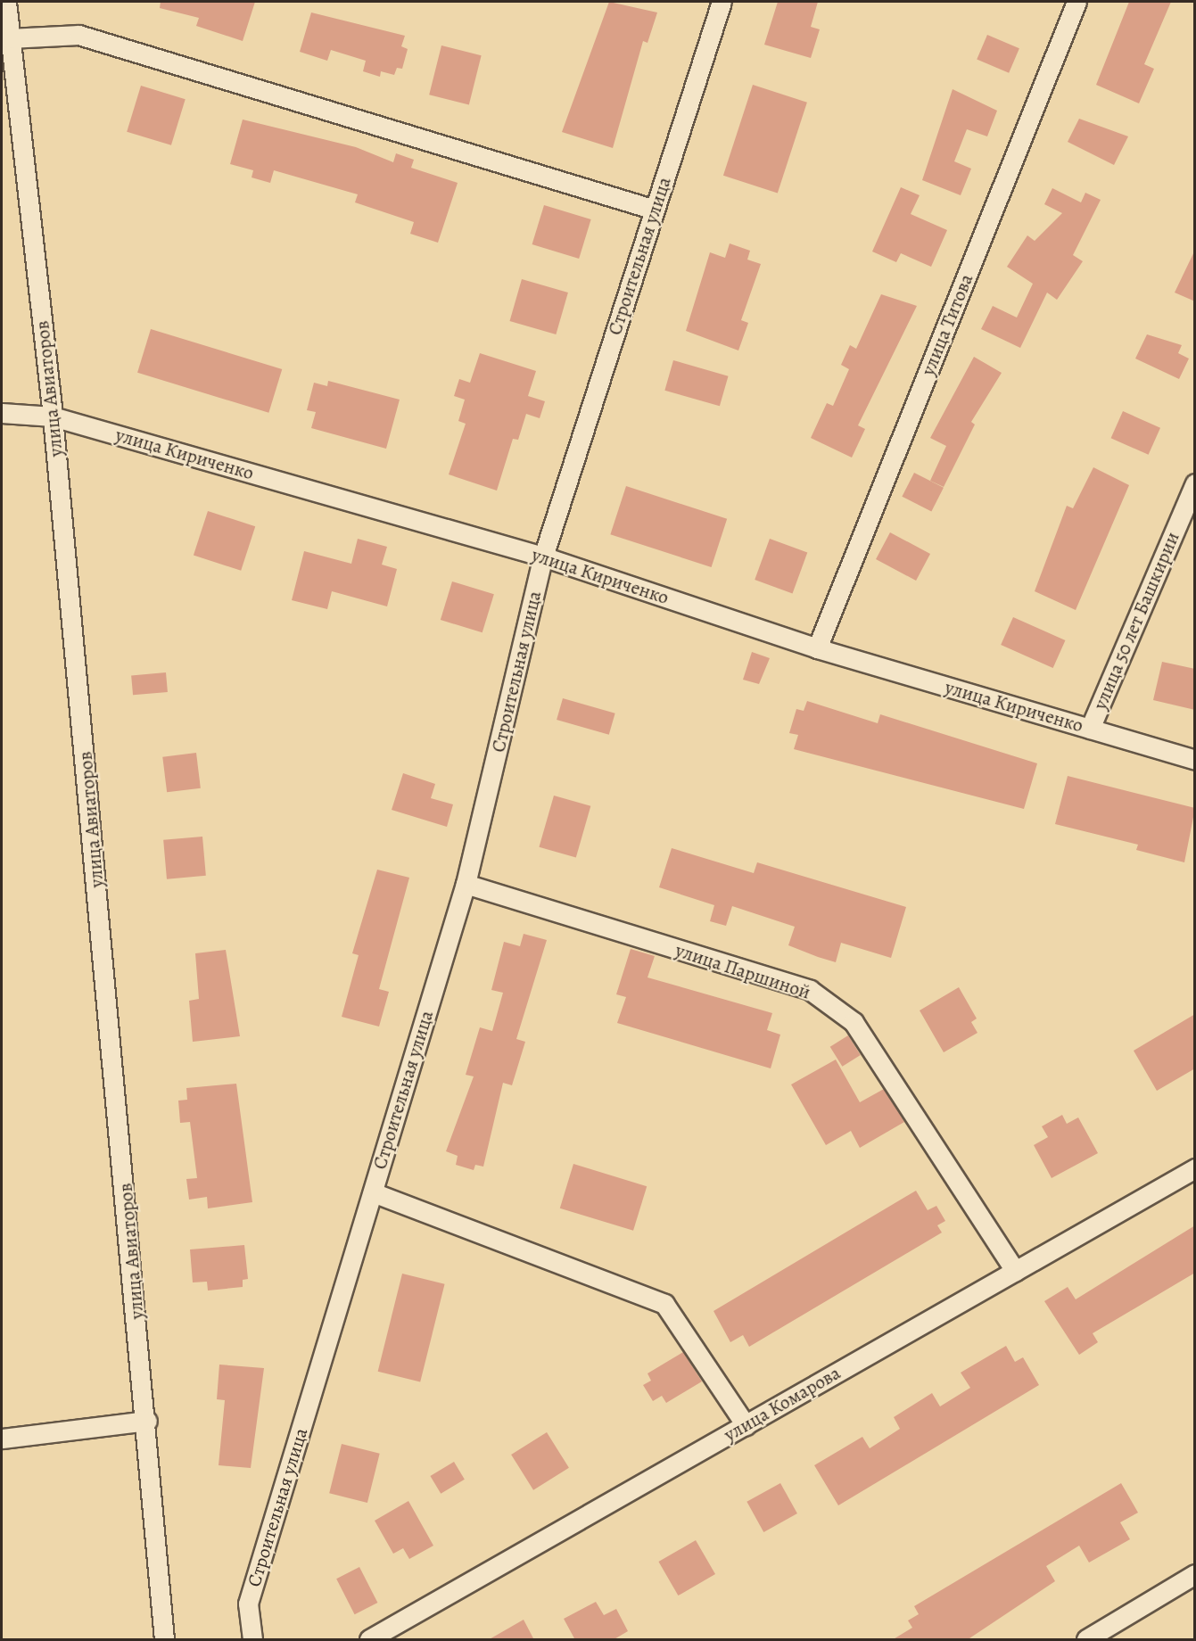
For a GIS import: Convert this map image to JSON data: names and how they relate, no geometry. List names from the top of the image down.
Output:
{
  "streets": {
    "street": [
      "Строительная улица",
      "улица Титова",
      "улица Авиаторов",
      "улица Кириченко",
      "улица 50 лет Башкирии",
      "улица Паршиной",
      "улица Комарова"
    ]
  },
  "crossings": [
    ["Строительная улица", "улица Кириченко"],
    ["Строительная улица", "улица Паршиной"],
    ["Строительная улица", "улица Комарова"],
    ["улица Титова", "улица Кириченко"],
    ["улица Авиаторов", "улица Кириченко"],
    ["улица Кириченко", "улица 50 лет Башкирии"],
    ["улица Паршиной", "улица Комарова"]
  ]
}
